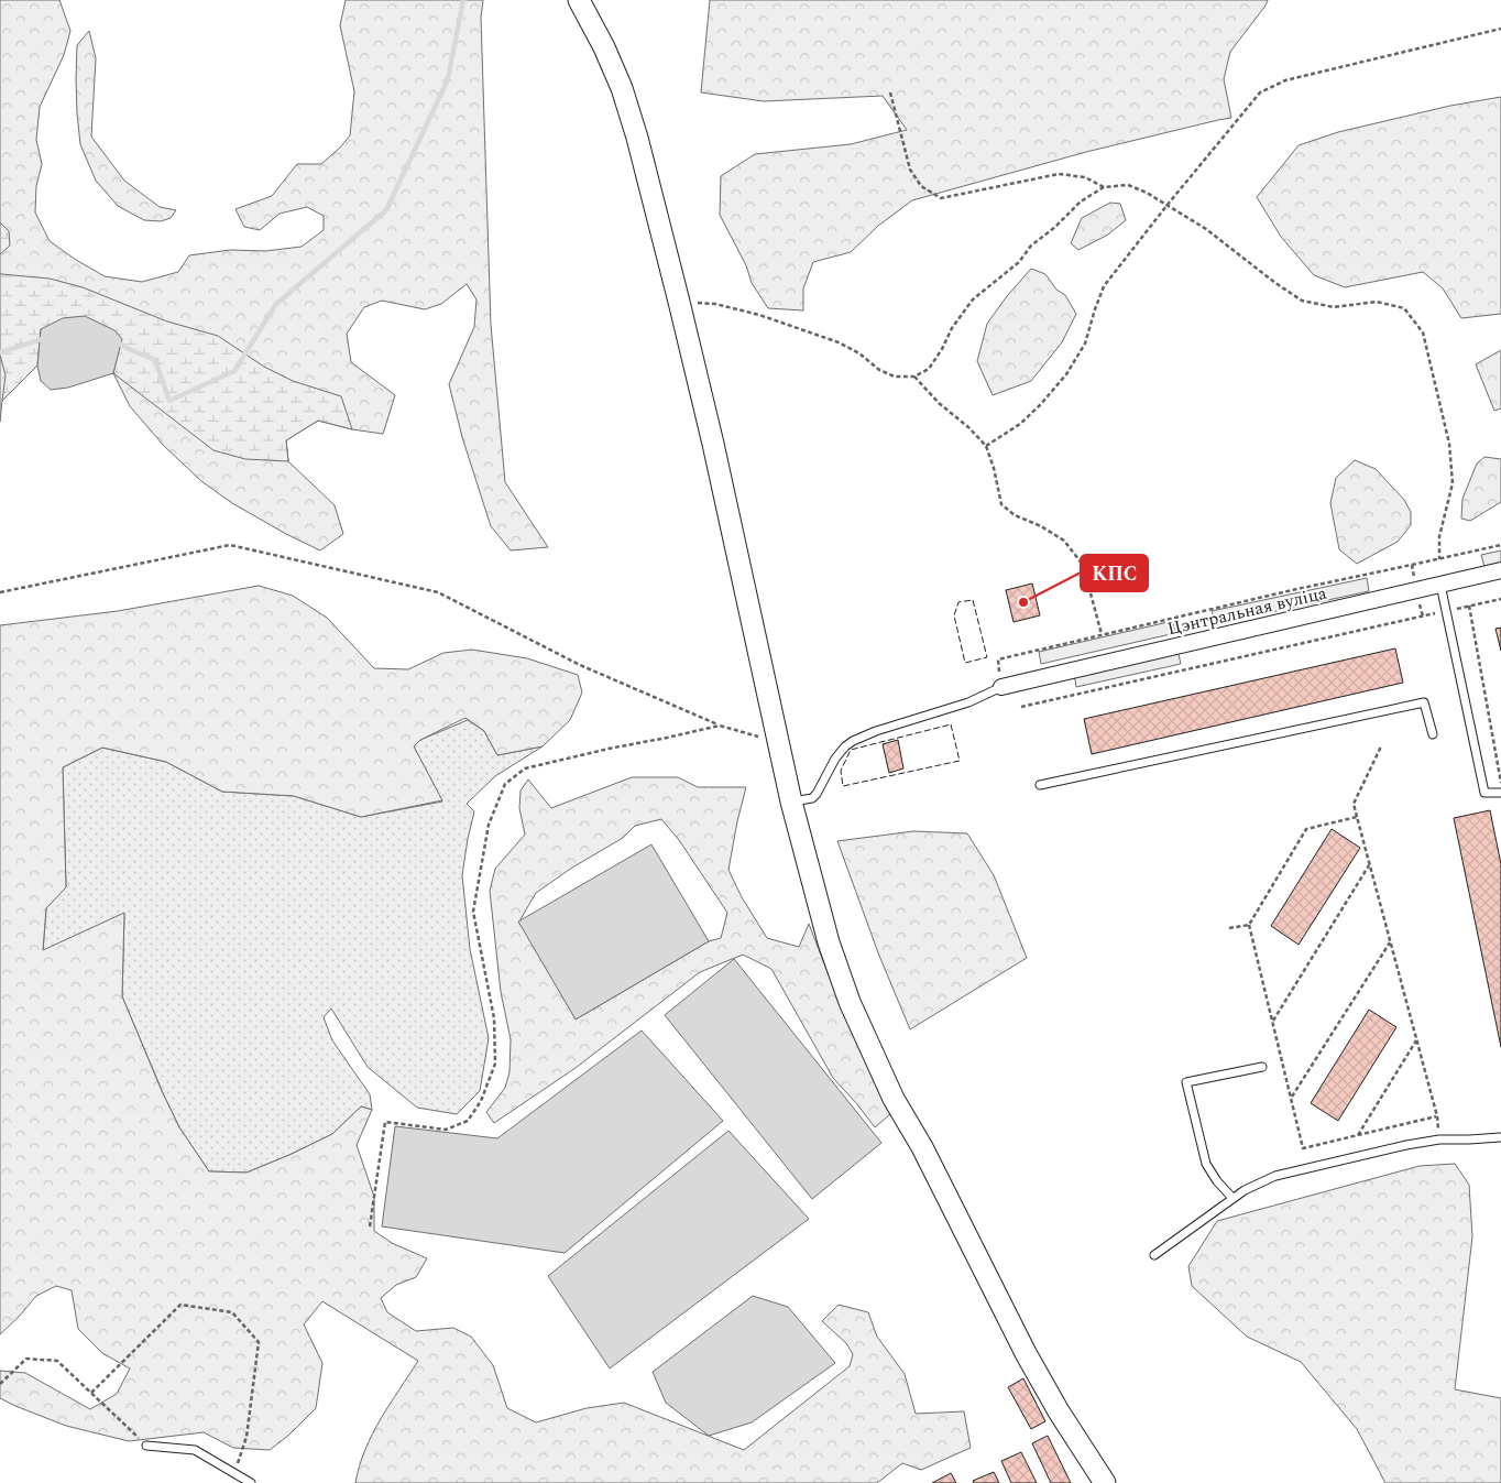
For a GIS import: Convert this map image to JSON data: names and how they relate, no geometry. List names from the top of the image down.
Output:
{
  "streets": {
    "street": ["Цэнтральная вуліца"]
  },
  "places": ["КПС"]
}
